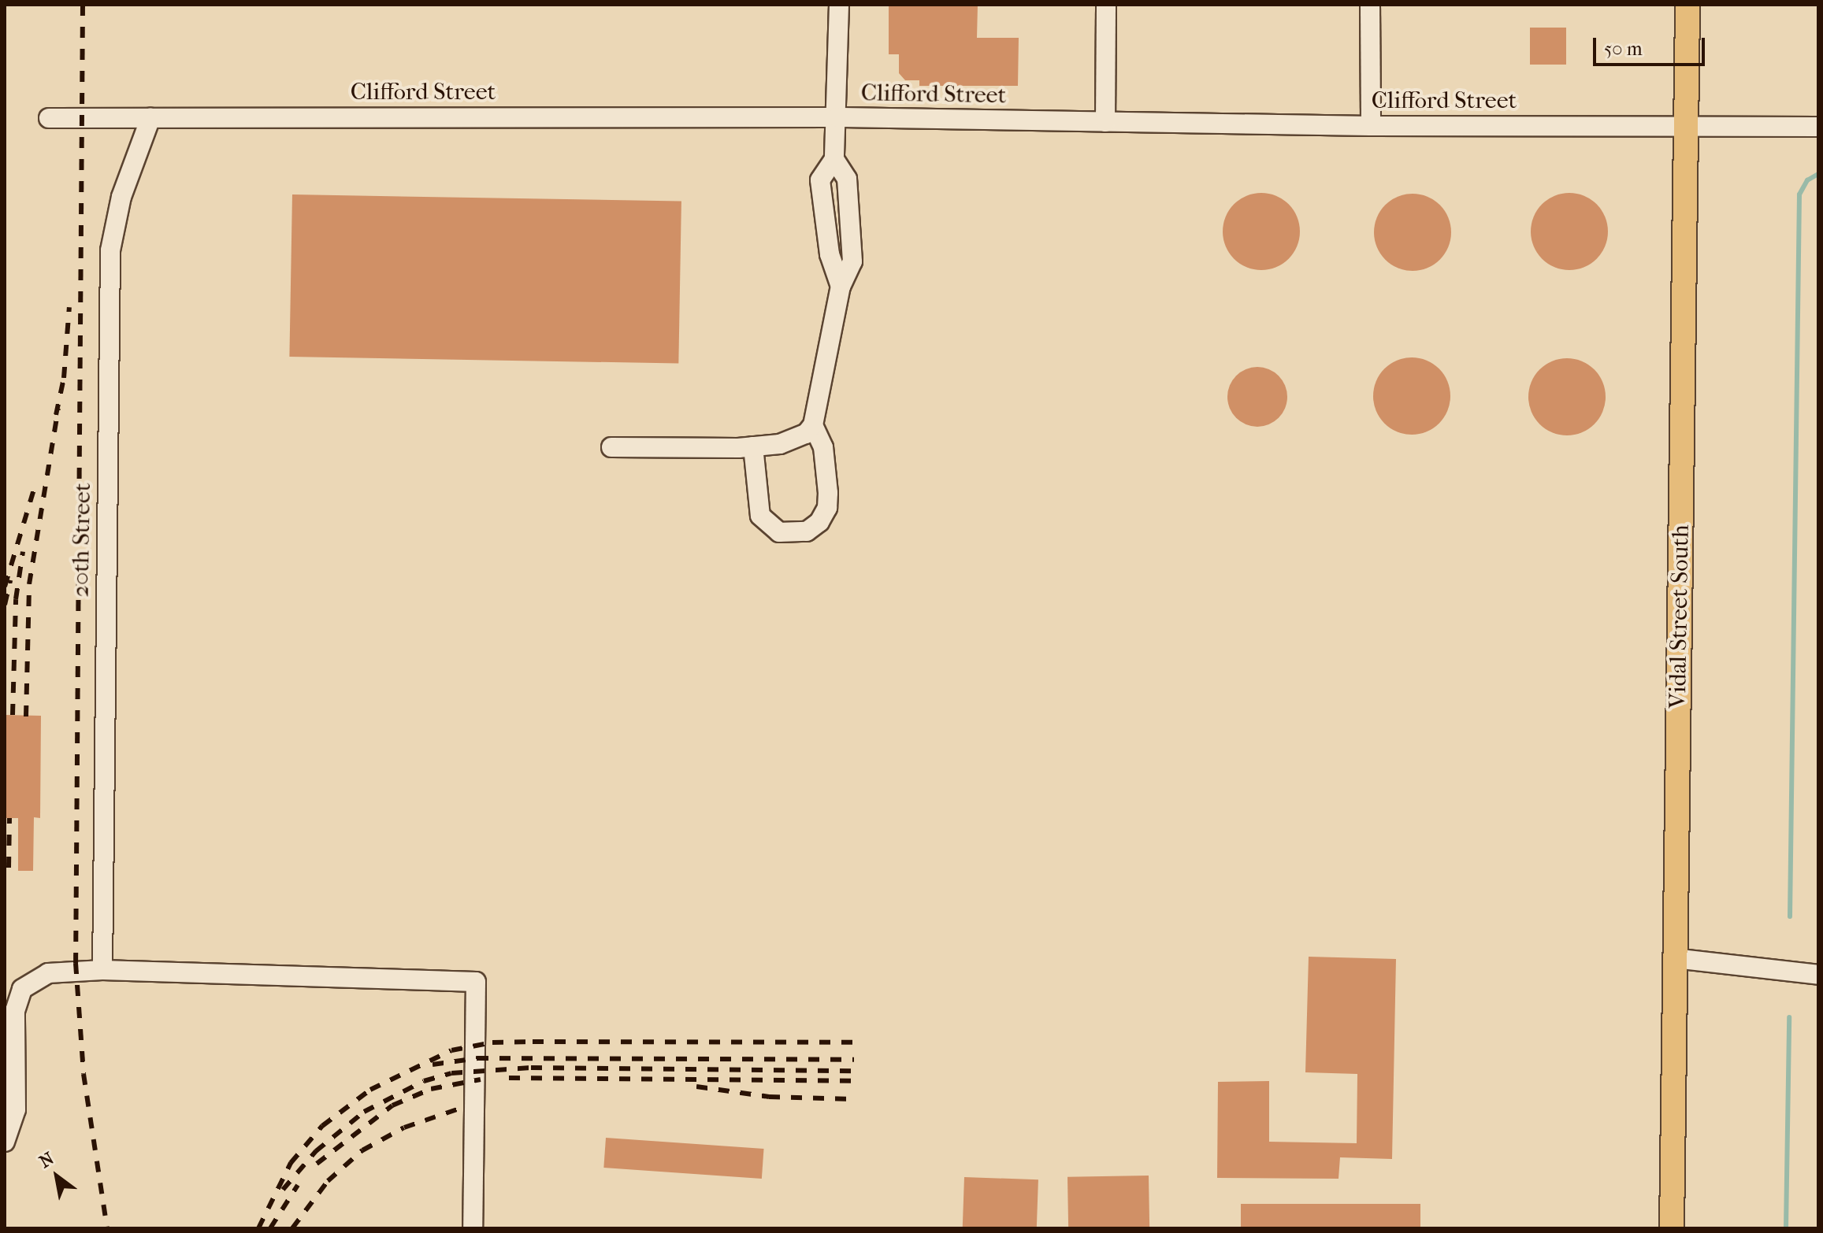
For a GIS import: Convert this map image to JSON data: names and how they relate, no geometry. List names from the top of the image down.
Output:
{
  "streets": {
    "main road": ["Vidal Street South"],
    "street": ["Clifford Street", "20th Street"]
  },
  "crossings": [
    ["Clifford Street", "20th Street"],
    ["Clifford Street", "Vidal Street South"]
  ],
  "scale_bar": "50 m",
  "north": "top left"
}
